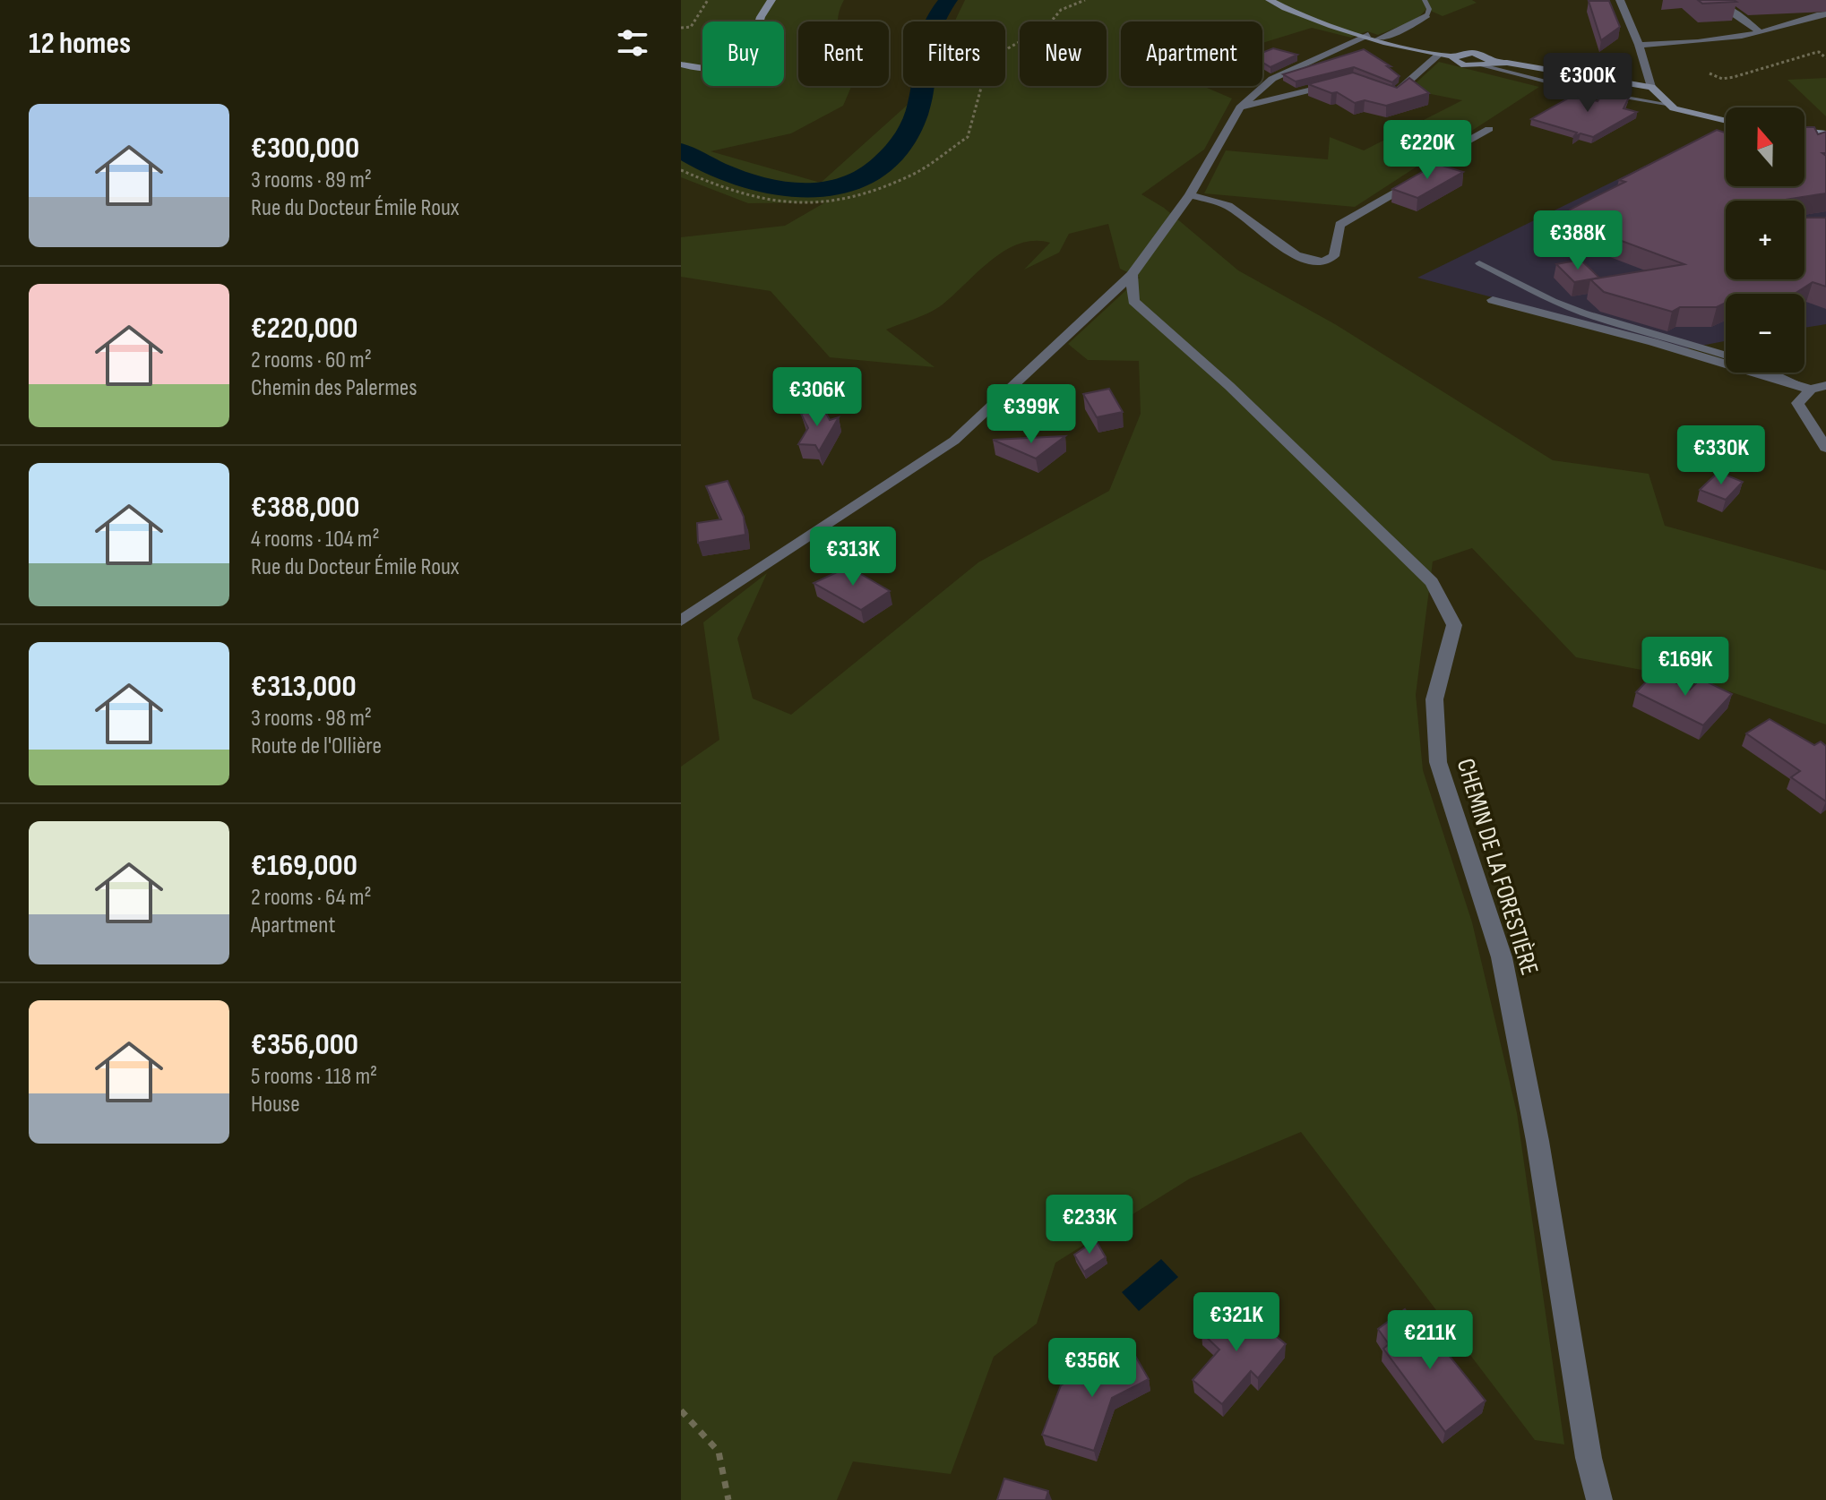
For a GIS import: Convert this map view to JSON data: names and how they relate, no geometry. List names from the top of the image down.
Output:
{
  "streets": {
    "street": ["CHEMIN DE LA FORESTIÈRE"]
  },
  "north": "top",
  "page": {
    "heading": "12 homes",
    "chip": [
      "Buy",
      "Rent",
      "Filters",
      "New",
      "Apartment"
    ],
    "price": [
      "€300K",
      "€220K",
      "€388K",
      "€306K",
      "€399K",
      "€330K",
      "€313K",
      "€169K",
      "€233K",
      "€321K",
      "€211K",
      "€356K"
    ],
    "list": [
      {
        "name": "€300,000",
        "note": "3 rooms · 89 m² · Rue du Docteur Émile Roux"
      },
      {
        "name": "€220,000",
        "note": "2 rooms · 60 m² · Chemin des Palermes"
      },
      {
        "name": "€388,000",
        "note": "4 rooms · 104 m² · Rue du Docteur Émile Roux"
      },
      {
        "name": "€313,000",
        "note": "3 rooms · 98 m² · Route de l'Ollière"
      },
      {
        "name": "€169,000",
        "note": "2 rooms · 64 m² · Apartment"
      },
      {
        "name": "€356,000",
        "note": "5 rooms · 118 m² · House"
      }
    ],
    "map_buttons": ["+", "−"]
  }
}
